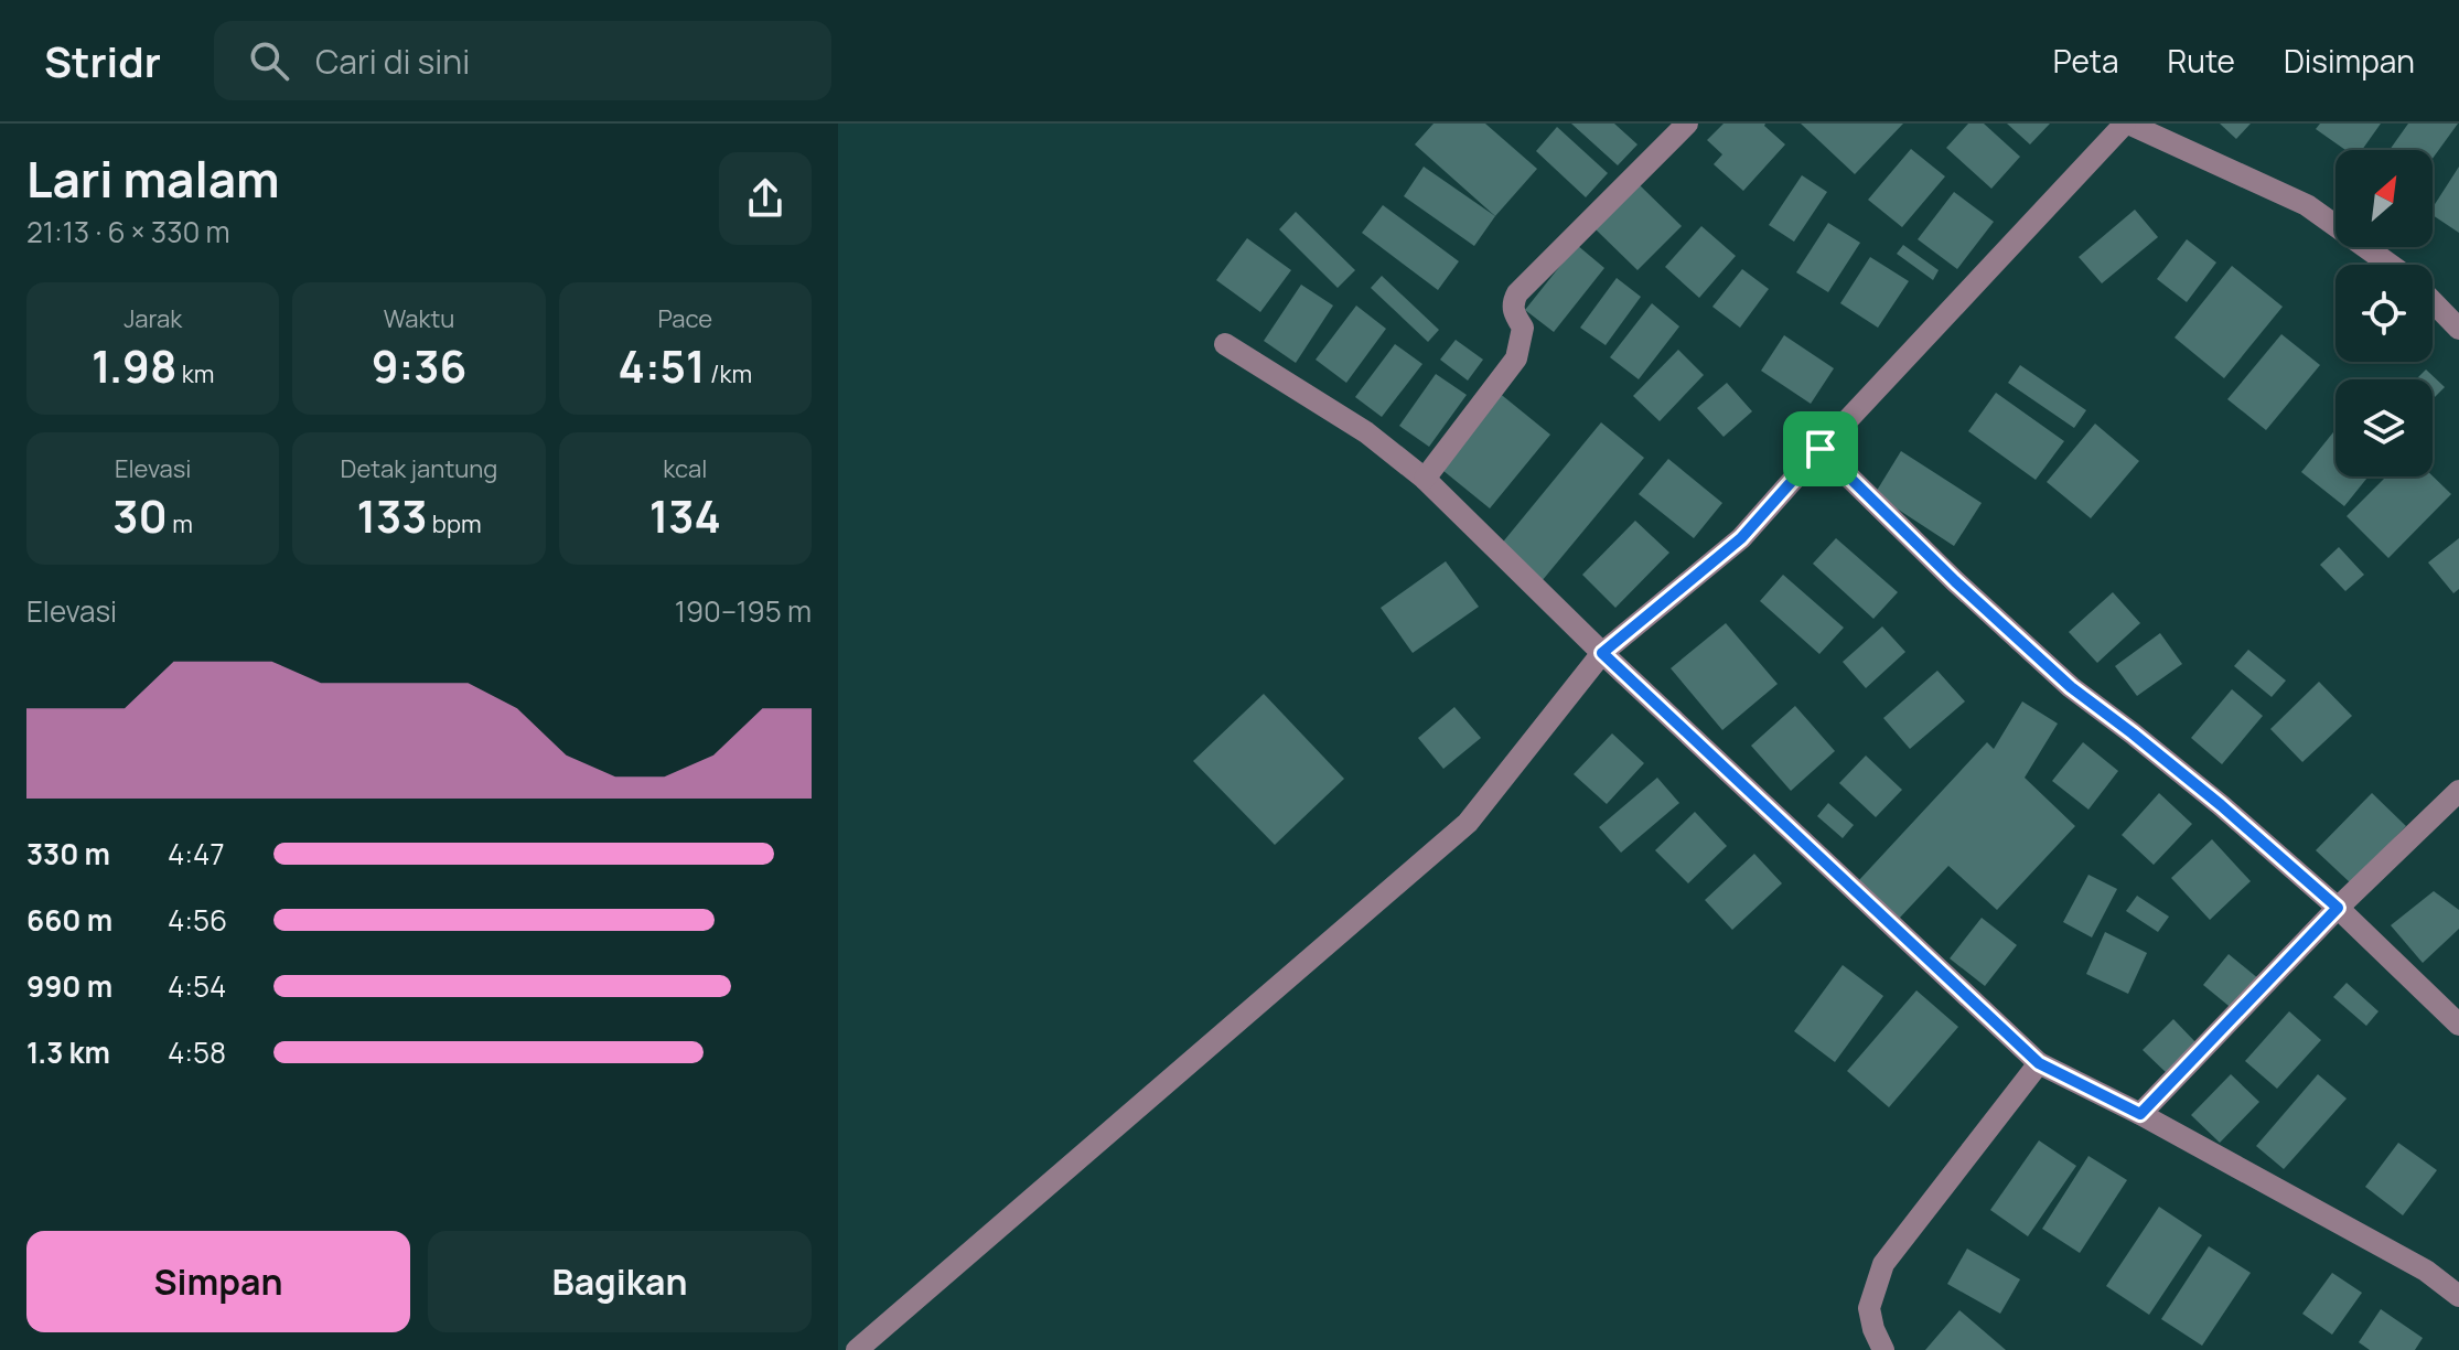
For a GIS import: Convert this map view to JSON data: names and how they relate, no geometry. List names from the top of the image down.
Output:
{
  "north": "top right",
  "page": {
    "header": "Stridr",
    "search": "Cari di sini",
    "nav": ["Peta", "Rute", "Disimpan"],
    "heading": ["Lari malam", "21:13 · 6 × 330 m"],
    "stats": [
      ["Jarak", "1.98 km"],
      ["Waktu", "9:36"],
      ["Pace", "4:51 /km"],
      ["Elevasi", "30 m"],
      ["Detak jantung", "133 bpm"],
      ["kcal", "134"]
    ],
    "chart": ["Elevasi", "190–195 m"],
    "list": [
      {
        "name": "330 m",
        "note": "4:47"
      },
      {
        "name": "660 m",
        "note": "4:56"
      },
      {
        "name": "990 m",
        "note": "4:54"
      },
      {
        "name": "1.3 km",
        "note": "4:58"
      }
    ],
    "buttons": ["Simpan", "Bagikan"]
  }
}
